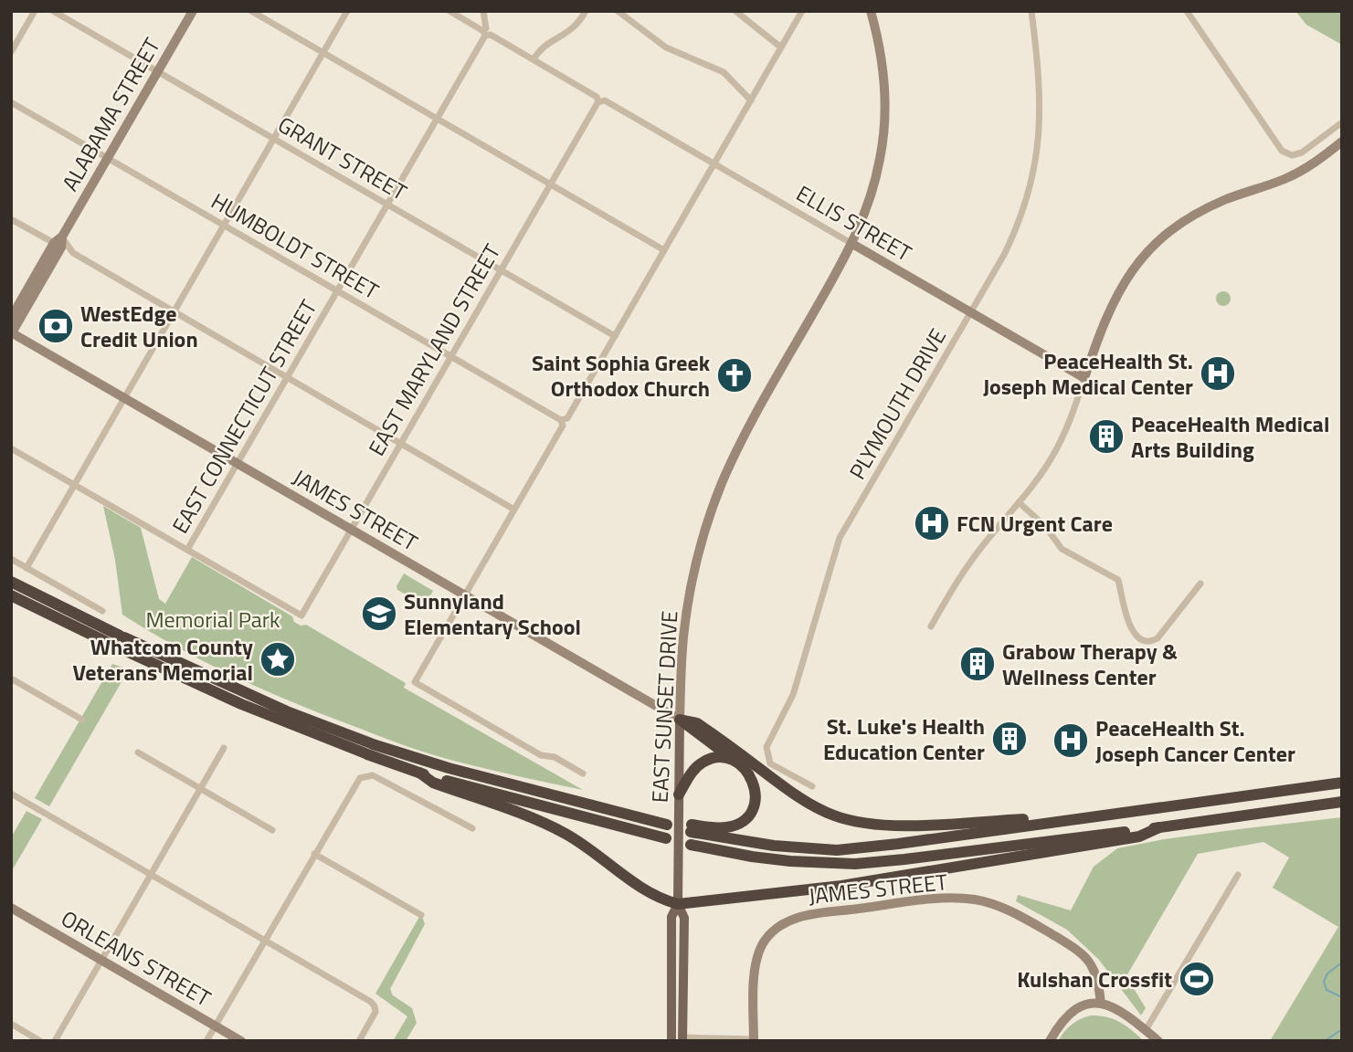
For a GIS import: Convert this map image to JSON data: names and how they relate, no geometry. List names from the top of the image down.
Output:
{
  "streets": {
    "main road": ["EAST SUNSET DRIVE"],
    "street": [
      "ALABAMA STREET",
      "GRANT STREET",
      "ELLIS STREET",
      "HUMBOLDT STREET",
      "EAST MARYLAND STREET",
      "PLYMOUTH DRIVE",
      "EAST CONNECTICUT STREET",
      "JAMES STREET",
      "ORLEANS STREET"
    ]
  },
  "crossings": [
    ["ALABAMA STREET", "GRANT STREET"],
    ["ALABAMA STREET", "HUMBOLDT STREET"],
    ["ALABAMA STREET", "JAMES STREET"],
    ["GRANT STREET", "EAST MARYLAND STREET"],
    ["GRANT STREET", "EAST CONNECTICUT STREET"],
    ["ELLIS STREET", "EAST MARYLAND STREET"],
    ["ELLIS STREET", "PLYMOUTH DRIVE"],
    ["ELLIS STREET", "EAST CONNECTICUT STREET"],
    ["ELLIS STREET", "EAST SUNSET DRIVE"],
    ["HUMBOLDT STREET", "EAST MARYLAND STREET"],
    ["HUMBOLDT STREET", "EAST CONNECTICUT STREET"],
    ["EAST MARYLAND STREET", "EAST CONNECTICUT STREET"],
    ["EAST MARYLAND STREET", "JAMES STREET"],
    ["EAST CONNECTICUT STREET", "JAMES STREET"],
    ["JAMES STREET", "EAST SUNSET DRIVE"]
  ],
  "parks": ["Memorial Park"],
  "places": {
    "bank": ["WestEdge Credit Union"],
    "hospital": ["PeaceHealth St. Joseph Medical Center", "FCN Urgent Care", "PeaceHealth St. Joseph Cancer Center"],
    "church": ["Saint Sophia Greek Orthodox Church"],
    "building": ["PeaceHealth Medical Arts Building", "Grabow Therapy & Wellness Center", "St. Luke's Health Education Center"],
    "school or university": ["Sunnyland Elementary School"],
    "place": ["Whatcom County Veterans Memorial"],
    "sports": ["Kulshan Crossfit"]
  }
}
